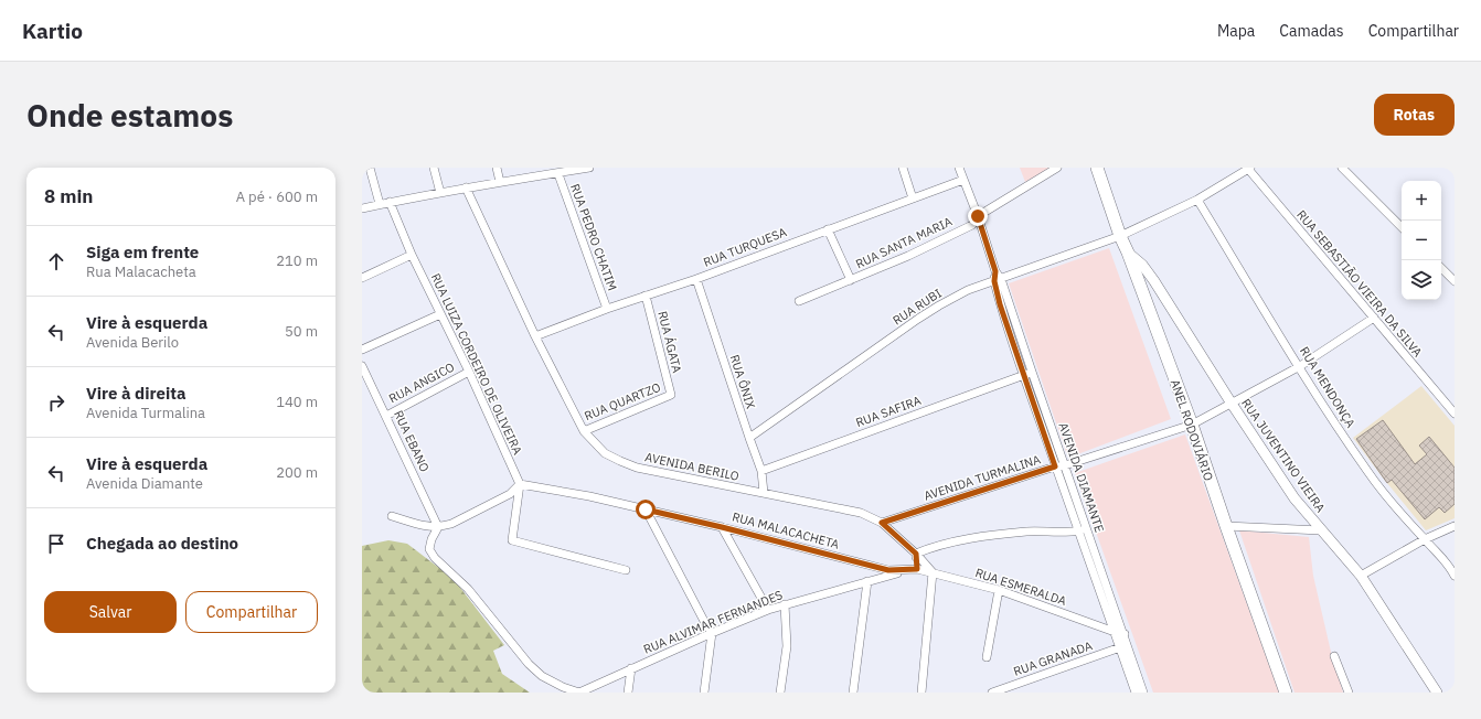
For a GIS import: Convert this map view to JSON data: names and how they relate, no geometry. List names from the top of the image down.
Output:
{
  "streets": {
    "main road": ["ANEL RODOVIÁRIO"],
    "street": [
      "RUA PEDRO CHATIM",
      "RUA SANTA MARIA",
      "RUA TURQUESA",
      "RUA SEBASTIÃO VIEIRA DA SILVA",
      "RUA RUBI",
      "RUA ÁGATA",
      "RUA LUIZA CORDEIRO DE OLIVEIRA",
      "RUA ÔNIX",
      "RUA ANGICO",
      "RUA MENDONÇA",
      "RUA QUARTZO",
      "RUA SAFIRA",
      "RUA EBANO",
      "RUA JUVENTINO VIEIRA",
      "AVENIDA BERILO",
      "AVENIDA TURMALINA",
      "AVENIDA DIAMANTE",
      "RUA MALACACHETA",
      "RUA ESMERALDA",
      "RUA ALVIMAR FERNANDES",
      "RUA GRANADA"
    ]
  },
  "crossings": [
    ["RUA PEDRO CHATIM", "RUA TURQUESA"],
    ["RUA SANTA MARIA", "AVENIDA DIAMANTE"],
    ["RUA TURQUESA", "RUA ÁGATA"],
    ["RUA TURQUESA", "RUA ÔNIX"],
    ["RUA TURQUESA", "AVENIDA BERILO"],
    ["RUA TURQUESA", "AVENIDA DIAMANTE"],
    ["RUA SEBASTIÃO VIEIRA DA SILVA", "RUA RUBI"],
    ["RUA SEBASTIÃO VIEIRA DA SILVA", "AVENIDA TURMALINA"],
    ["RUA RUBI", "RUA ÔNIX"],
    ["RUA RUBI", "RUA MENDONÇA"],
    ["RUA RUBI", "ANEL RODOVIÁRIO"],
    ["RUA RUBI", "AVENIDA DIAMANTE"],
    ["RUA ÁGATA", "RUA QUARTZO"],
    ["RUA LUIZA CORDEIRO DE OLIVEIRA", "RUA ANGICO"],
    ["RUA LUIZA CORDEIRO DE OLIVEIRA", "RUA MALACACHETA"],
    ["RUA ÔNIX", "RUA SAFIRA"],
    ["RUA ÔNIX", "AVENIDA BERILO"],
    ["RUA ANGICO", "RUA EBANO"],
    ["RUA MENDONÇA", "AVENIDA TURMALINA"],
    ["RUA QUARTZO", "AVENIDA BERILO"],
    ["RUA SAFIRA", "AVENIDA DIAMANTE"],
    ["ANEL RODOVIÁRIO", "RUA JUVENTINO VIEIRA"],
    ["ANEL RODOVIÁRIO", "AVENIDA TURMALINA"],
    ["RUA JUVENTINO VIEIRA", "AVENIDA TURMALINA"],
    ["AVENIDA BERILO", "AVENIDA TURMALINA"],
    ["AVENIDA BERILO", "RUA ESMERALDA"],
    ["AVENIDA TURMALINA", "AVENIDA DIAMANTE"],
    ["AVENIDA DIAMANTE", "RUA ESMERALDA"],
    ["AVENIDA DIAMANTE", "RUA GRANADA"],
    ["RUA MALACACHETA", "RUA ESMERALDA"],
    ["RUA MALACACHETA", "RUA ALVIMAR FERNANDES"],
    ["RUA ESMERALDA", "RUA ALVIMAR FERNANDES"]
  ],
  "page": {
    "header": "Kartio",
    "nav": ["Mapa", "Camadas", "Compartilhar"],
    "buttons": [
      "Rotas",
      ["Salvar", "Compartilhar"]
    ],
    "title": "Onde estamos",
    "heading": ["8 min", "A pé · 600 m"],
    "map_buttons": ["+", "−"],
    "list": [
      ["Siga em frente", "Rua Malacacheta", "210 m"],
      ["Vire à esquerda", "Avenida Berilo", "50 m"],
      ["Vire à direita", "Avenida Turmalina", "140 m"],
      ["Vire à esquerda", "Avenida Diamante", "200 m"],
      "Chegada ao destino"
    ]
  }
}
